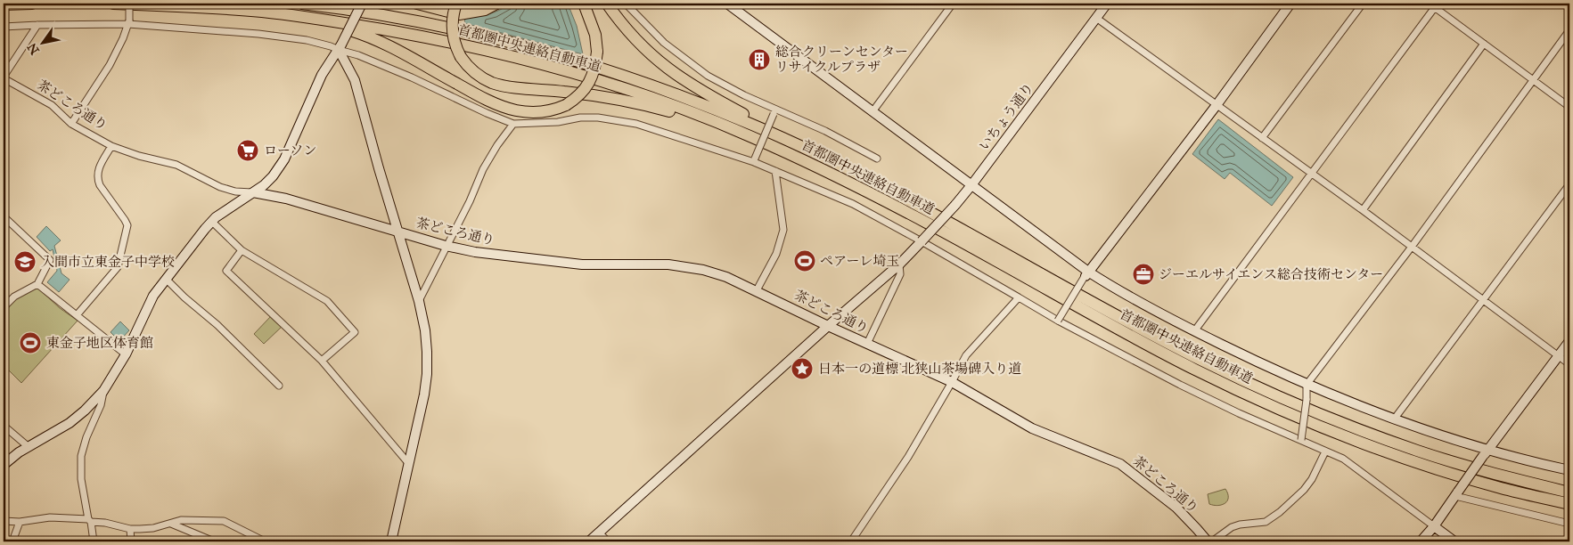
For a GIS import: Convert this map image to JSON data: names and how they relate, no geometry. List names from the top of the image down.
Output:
{
  "streets": {
    "highway": ["首都圏中央連絡自動車道"],
    "street": ["茶どころ通り", "いちょう通り"]
  },
  "crossings": [
    ["茶どころ通り", "いちょう通り"]
  ],
  "places": {
    "building": ["総合クリーンセンター リサイクルプラザ"],
    "supermarket": ["ローソン"],
    "sports": ["ペアーレ埼玉", "東金子地区体育館"],
    "school or university": ["入間市立東金子中学校"],
    "office": ["ジーエルサイエンス総合技術センター"],
    "place": ["日本一の道標 北狭山茶場碑入り道"]
  },
  "north": "bottom left"
}
